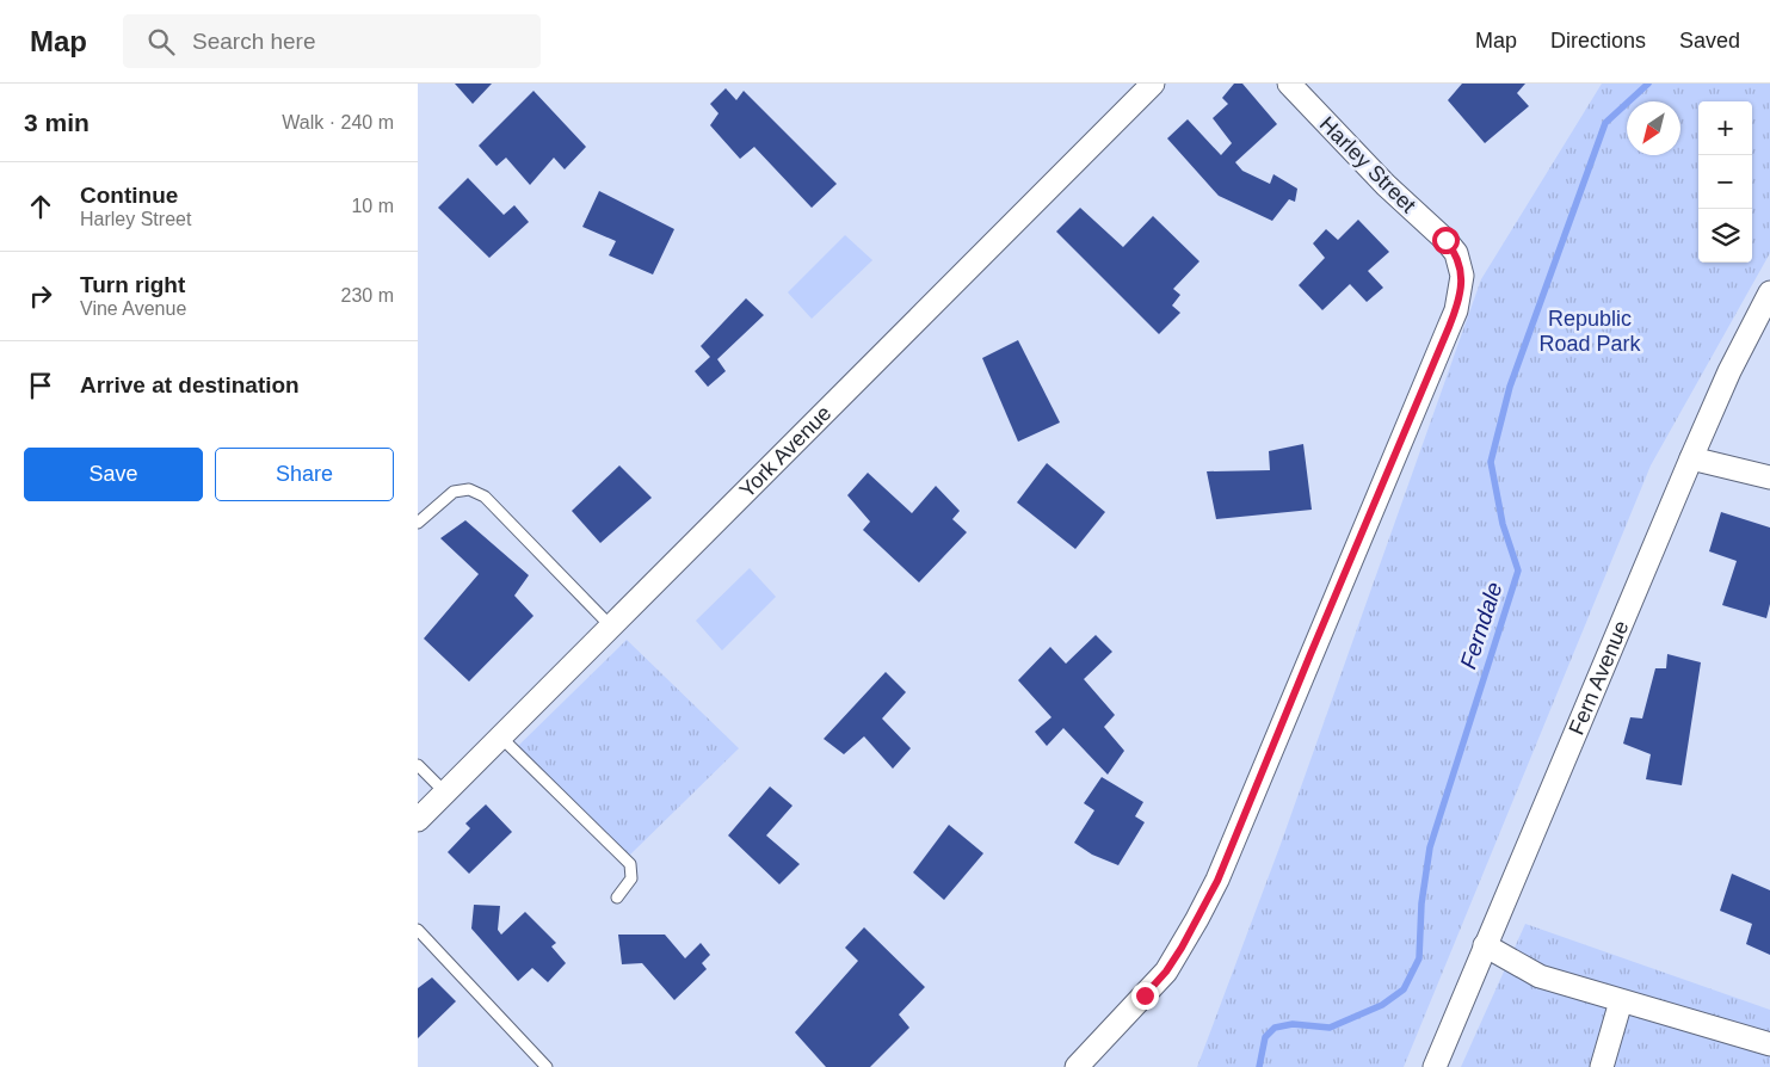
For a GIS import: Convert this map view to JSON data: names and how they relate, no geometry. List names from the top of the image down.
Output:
{
  "streets": {
    "street": ["Harley Street", "York Avenue", "Fern Avenue"]
  },
  "water": ["Ferndale"],
  "parks": ["Republic Road Park"],
  "north": "bottom left",
  "page": {
    "header": "Map",
    "search": "Search here",
    "nav": ["Map", "Directions", "Saved"],
    "heading": ["3 min", "Walk · 240 m"],
    "map_buttons": ["+", "−"],
    "list": [
      ["Continue", "Harley Street", "10 m"],
      ["Turn right", "Vine Avenue", "230 m"],
      "Arrive at destination"
    ],
    "buttons": ["Save", "Share"]
  }
}
